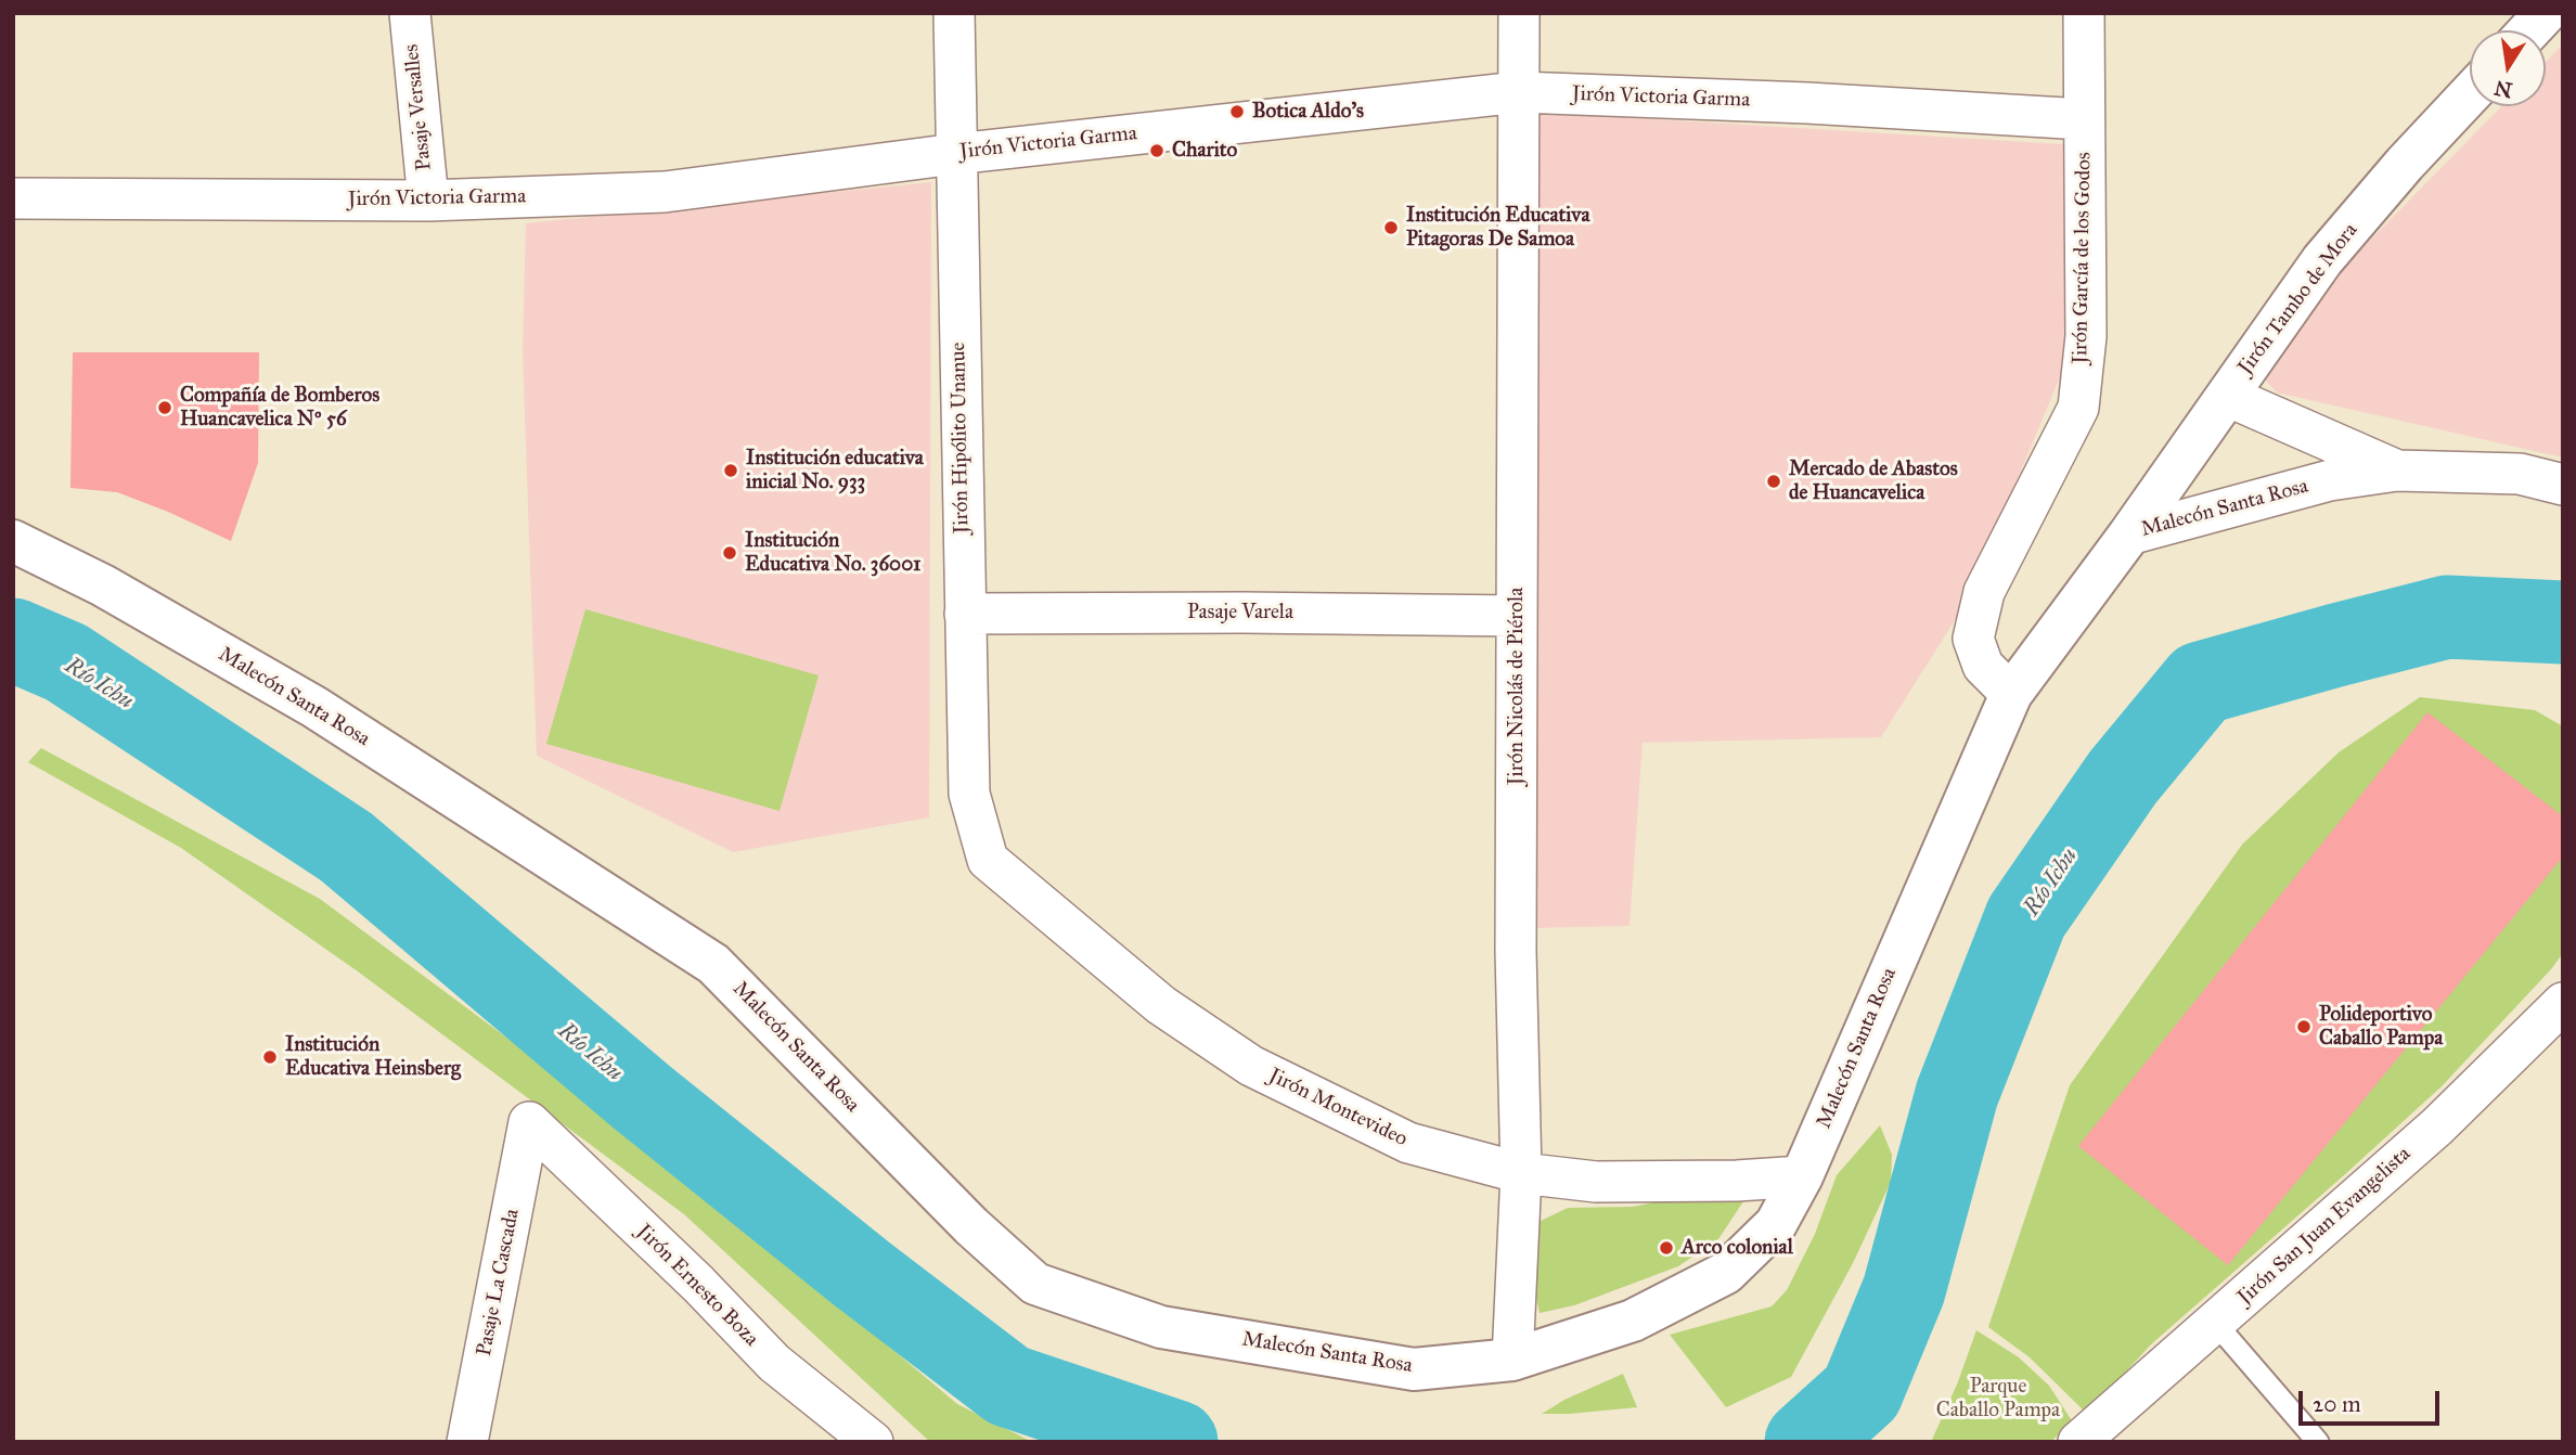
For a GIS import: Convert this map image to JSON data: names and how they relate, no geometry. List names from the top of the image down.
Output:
{
  "streets": {
    "main road": ["Jirón Tambo de Mora", "Malecón Santa Rosa"],
    "street": [
      "Jirón Victoria Garma",
      "Pasaje Versalles",
      "Jirón García de los Godos",
      "Jirón Hipólito Unanue",
      "Pasaje Varela",
      "Jirón Nicolás de Piérola",
      "Jirón Montevideo",
      "Jirón San Juan Evangelista",
      "Pasaje La Cascada",
      "Jirón Ernesto Boza"
    ]
  },
  "crossings": [
    ["Jirón Victoria Garma", "Pasaje Versalles"],
    ["Jirón Victoria Garma", "Jirón García de los Godos"],
    ["Jirón Victoria Garma", "Jirón Hipólito Unanue"],
    ["Jirón Victoria Garma", "Jirón Nicolás de Piérola"],
    ["Jirón García de los Godos", "Malecón Santa Rosa"],
    ["Jirón Tambo de Mora", "Malecón Santa Rosa"],
    ["Jirón Hipólito Unanue", "Pasaje Varela"],
    ["Jirón Hipólito Unanue", "Jirón Montevideo"],
    ["Malecón Santa Rosa", "Jirón Nicolás de Piérola"],
    ["Malecón Santa Rosa", "Jirón Montevideo"],
    ["Pasaje Varela", "Jirón Nicolás de Piérola"],
    ["Jirón Nicolás de Piérola", "Jirón Montevideo"],
    ["Pasaje La Cascada", "Jirón Ernesto Boza"]
  ],
  "water": ["Río Ichu"],
  "parks": ["Parque Caballo Pampa"],
  "places": [
    "Botica Aldo's",
    "Charito",
    "Institución Educativa Pitagoras De Samoa",
    "Compañía de Bomberos Huancavelica Nº 56",
    "Institución educativa inicial No. 933",
    "Mercado de Abastos de Huancavelica",
    "Institución Educativa No. 36001",
    "Polideportivo Caballo Pampa",
    "Institución Educativa Heinsberg",
    "Arco colonial"
  ],
  "scale_bar": "20 m",
  "north": "bottom"
}
